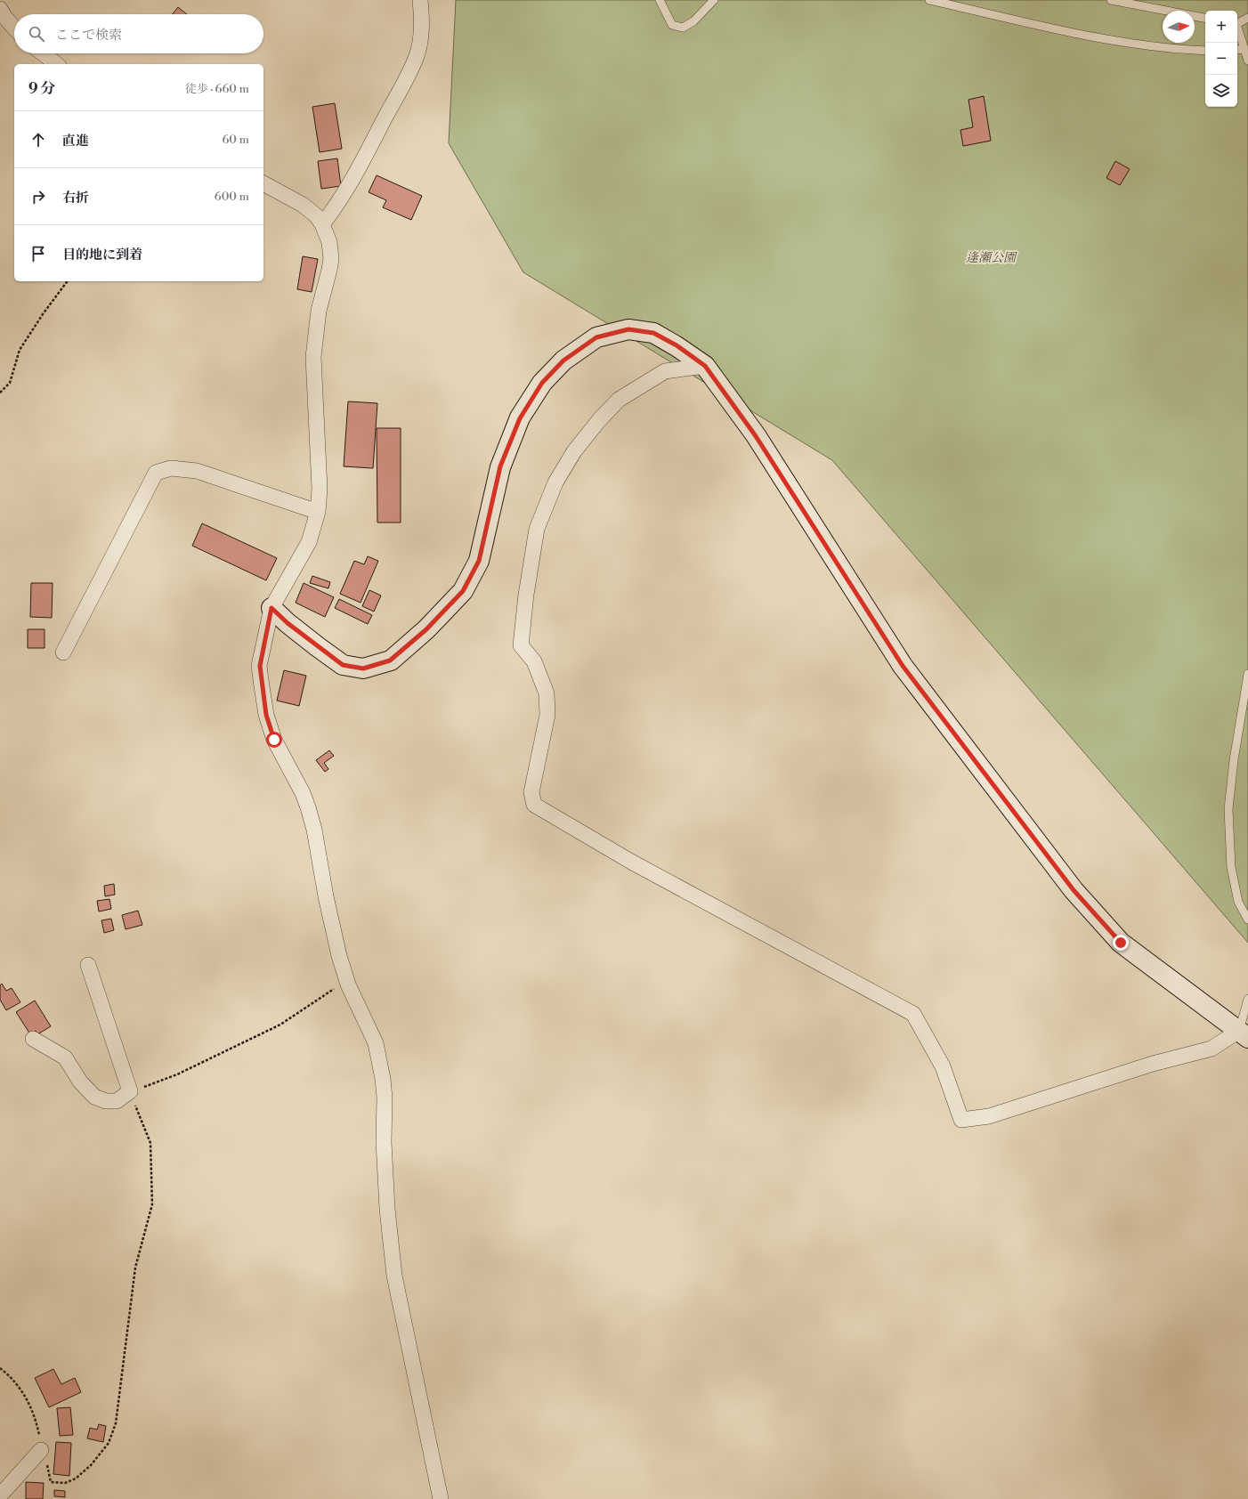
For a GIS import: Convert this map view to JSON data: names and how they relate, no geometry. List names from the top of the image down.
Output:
{
  "parks": ["逢瀬公園"],
  "north": "right",
  "page": {
    "map_buttons": ["+", "−"],
    "search": "ここで検索",
    "heading": ["9 分", "徒歩 · 660 m"],
    "list": [
      ["直進", "60 m"],
      ["右折", "600 m"],
      "目的地に到着"
    ]
  }
}
